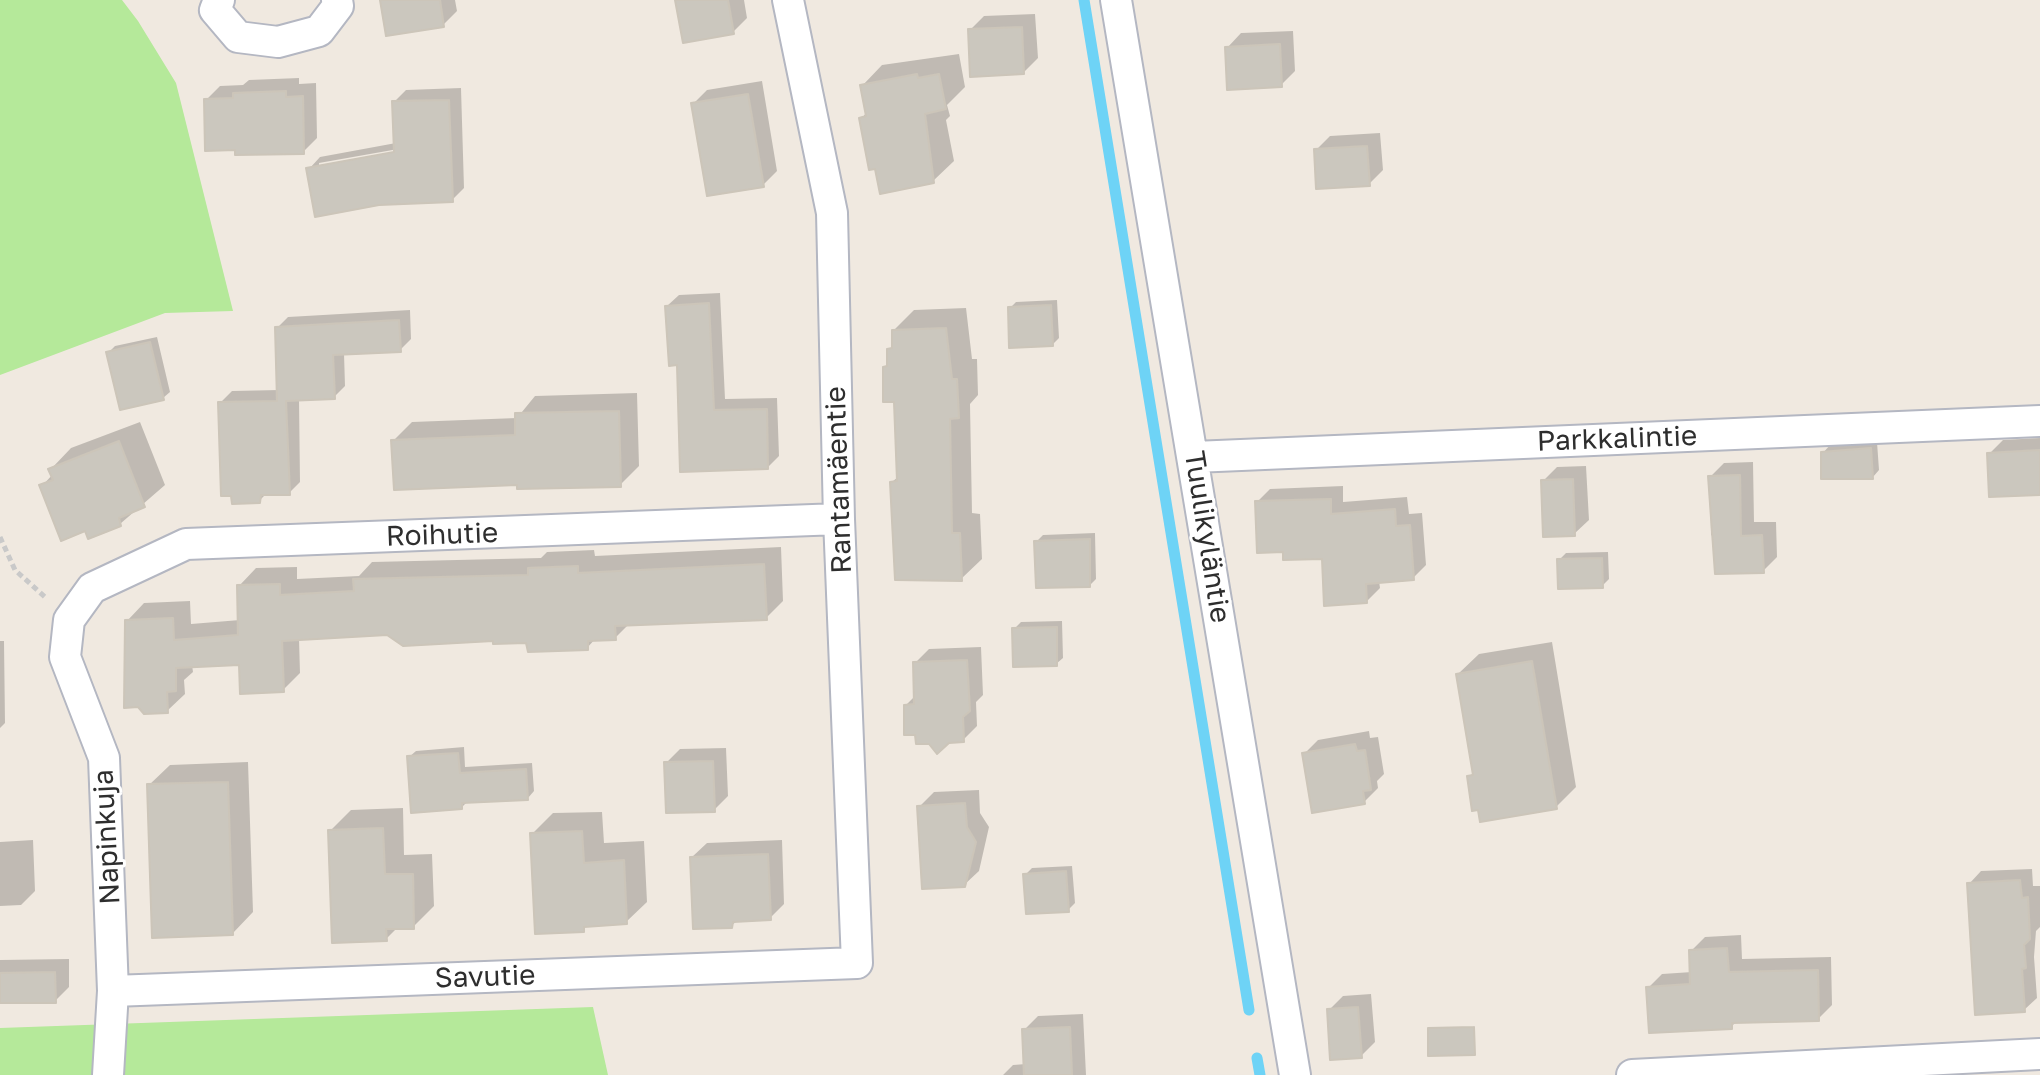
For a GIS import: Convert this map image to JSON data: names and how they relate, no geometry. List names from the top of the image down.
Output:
{
  "streets": {
    "street": [
      "Parkkalintie",
      "Rantamäentie",
      "Roihutie",
      "Tuulikyläntie",
      "Napinkuja",
      "Savutie"
    ]
  },
  "crossings": [
    ["Parkkalintie", "Tuulikyläntie"],
    ["Rantamäentie", "Roihutie"],
    ["Rantamäentie", "Savutie"],
    ["Roihutie", "Napinkuja"],
    ["Napinkuja", "Savutie"]
  ]
}
